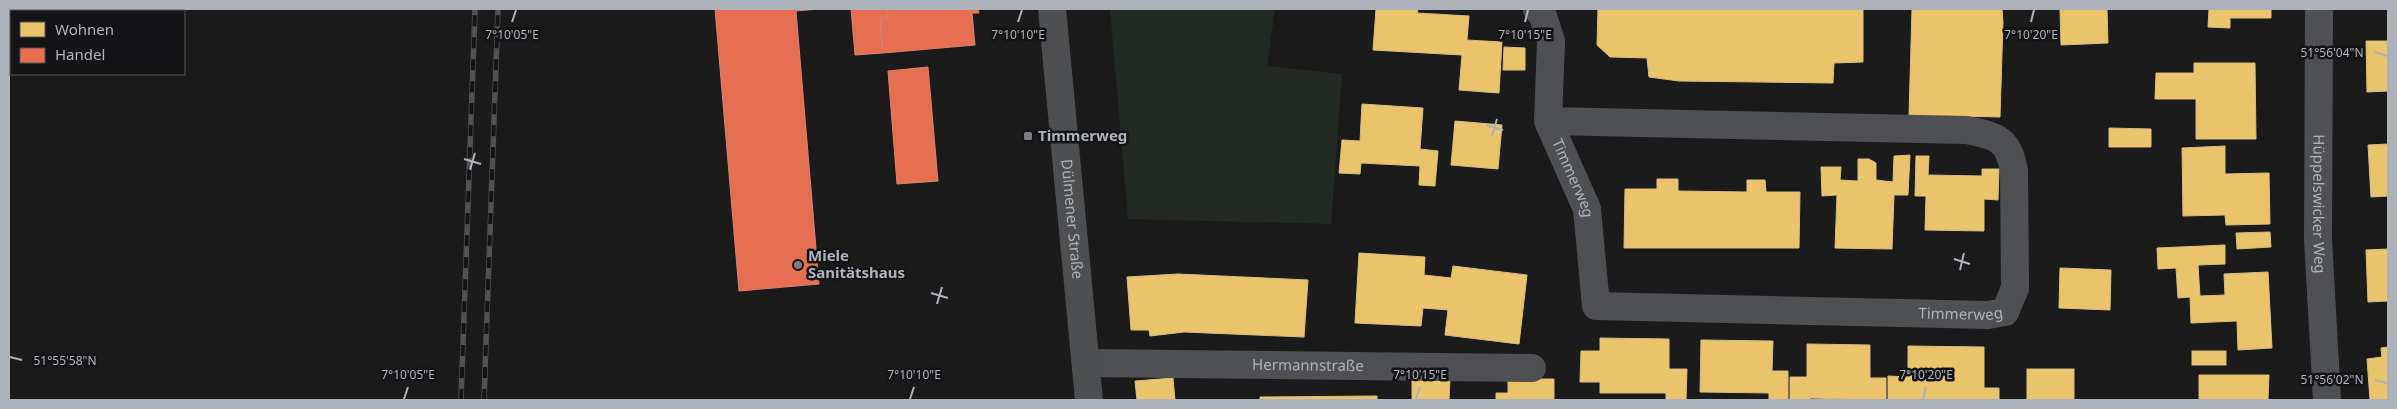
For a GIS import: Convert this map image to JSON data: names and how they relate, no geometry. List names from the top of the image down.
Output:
{
  "streets": {
    "street": [
      "Timmerweg",
      "Hüppelswicker Weg",
      "Dülmener Straße",
      "Hermannstraße"
    ]
  },
  "crossings": [
    ["Dülmener Straße", "Hermannstraße"]
  ],
  "places": {
    "transit": ["Timmerweg"],
    "other": ["Miele Sanitätshaus"]
  },
  "legend": ["Wohnen", "Handel"],
  "coordinates": [
    "7°10'05\"E",
    "7°10'10\"E",
    "7°10'15\"E",
    "7°10'20\"E",
    "51°56'04\"N",
    "51°55'58\"N",
    "51°56'02\"N"
  ]
}
